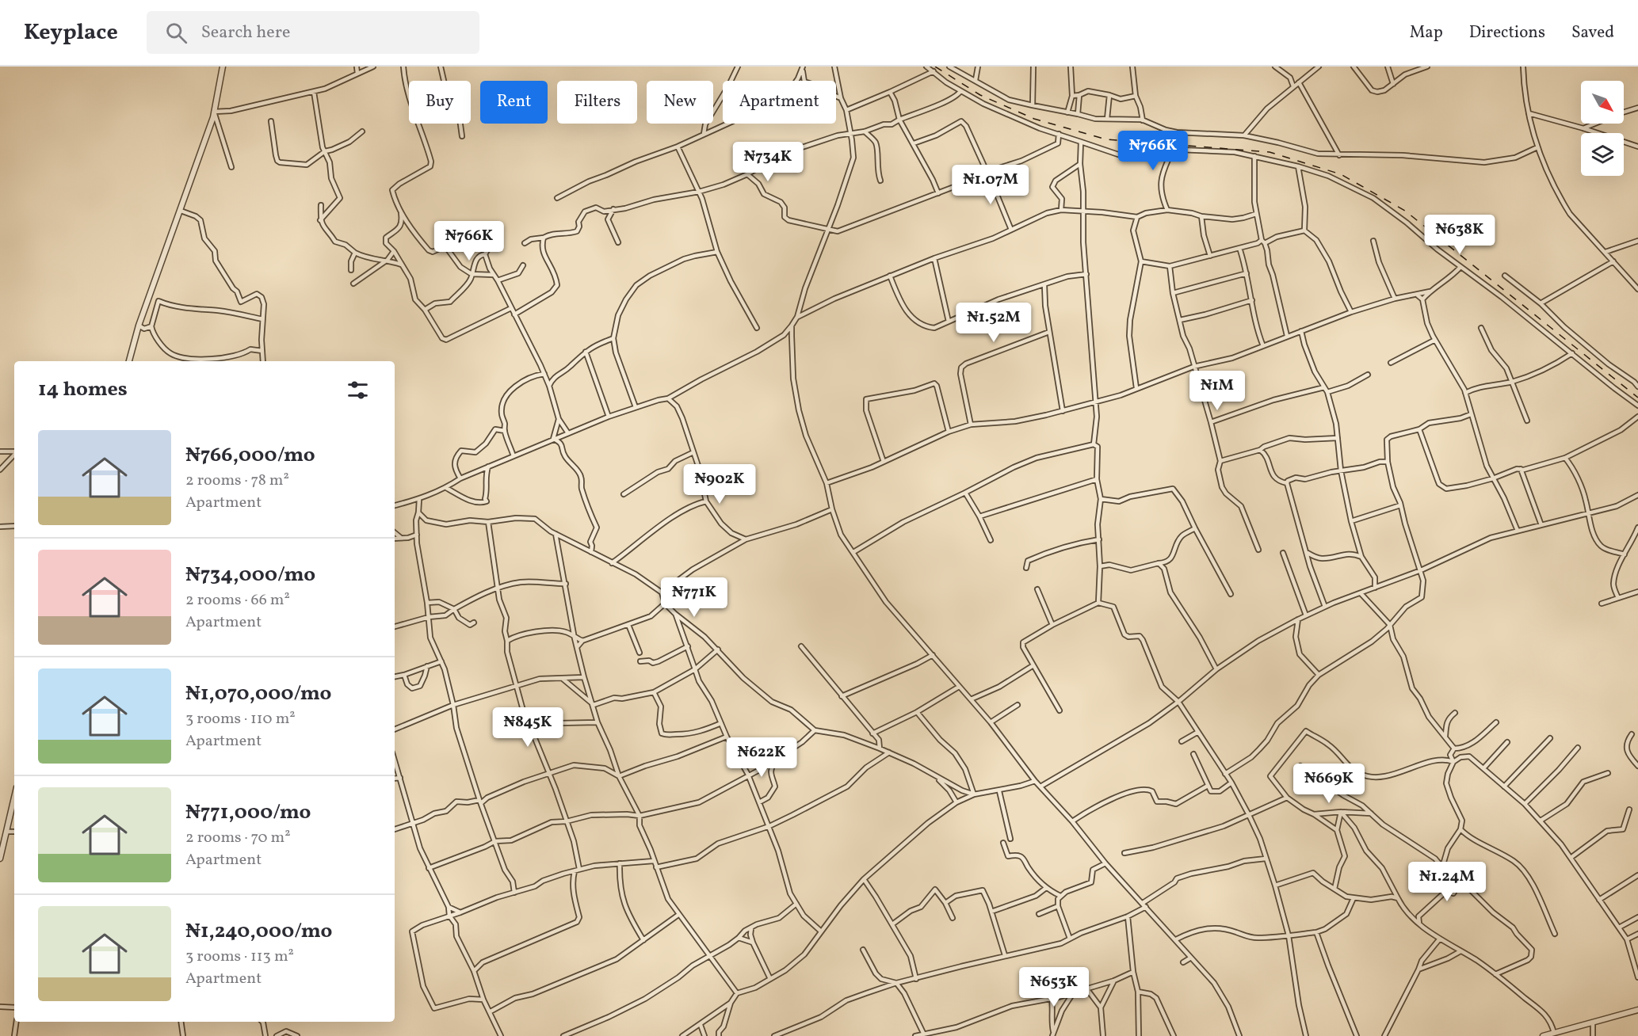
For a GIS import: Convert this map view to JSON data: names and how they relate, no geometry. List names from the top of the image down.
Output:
{
  "north": "bottom right",
  "page": {
    "header": "Keyplace",
    "search": "Search here",
    "nav": ["Map", "Directions", "Saved"],
    "chip": [
      "Buy",
      "Rent",
      "Filters",
      "New",
      "Apartment"
    ],
    "price": [
      "₦766K",
      "₦734K",
      "₦1.07M",
      "₦638K",
      "₦766K",
      "₦1.52M",
      "₦1M",
      "₦902K",
      "₦771K",
      "₦845K",
      "₦622K",
      "₦669K",
      "₦1.24M",
      "₦653K"
    ],
    "heading": "14 homes",
    "list": [
      {
        "name": "₦766,000/mo",
        "note": "2 rooms · 78 m² · Apartment"
      },
      {
        "name": "₦734,000/mo",
        "note": "2 rooms · 66 m² · Apartment"
      },
      {
        "name": "₦1,070,000/mo",
        "note": "3 rooms · 110 m² · Apartment"
      },
      {
        "name": "₦771,000/mo",
        "note": "2 rooms · 70 m² · Apartment"
      },
      {
        "name": "₦1,240,000/mo",
        "note": "3 rooms · 113 m² · Apartment"
      }
    ]
  }
}
